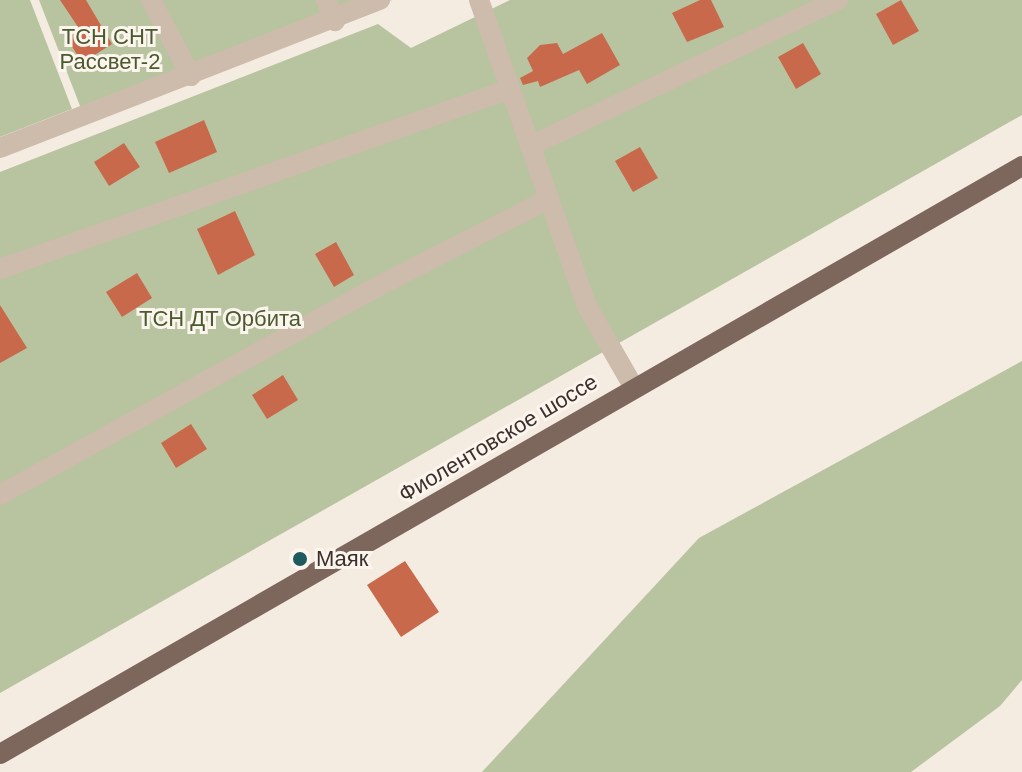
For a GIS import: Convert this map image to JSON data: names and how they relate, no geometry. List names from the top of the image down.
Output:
{
  "streets": {
    "main road": ["Фиолентовское шоссе"]
  },
  "parks": ["ТСН СНТ Рассвет-2", "ТСН ДТ Орбита"],
  "places": ["Маяк"]
}
